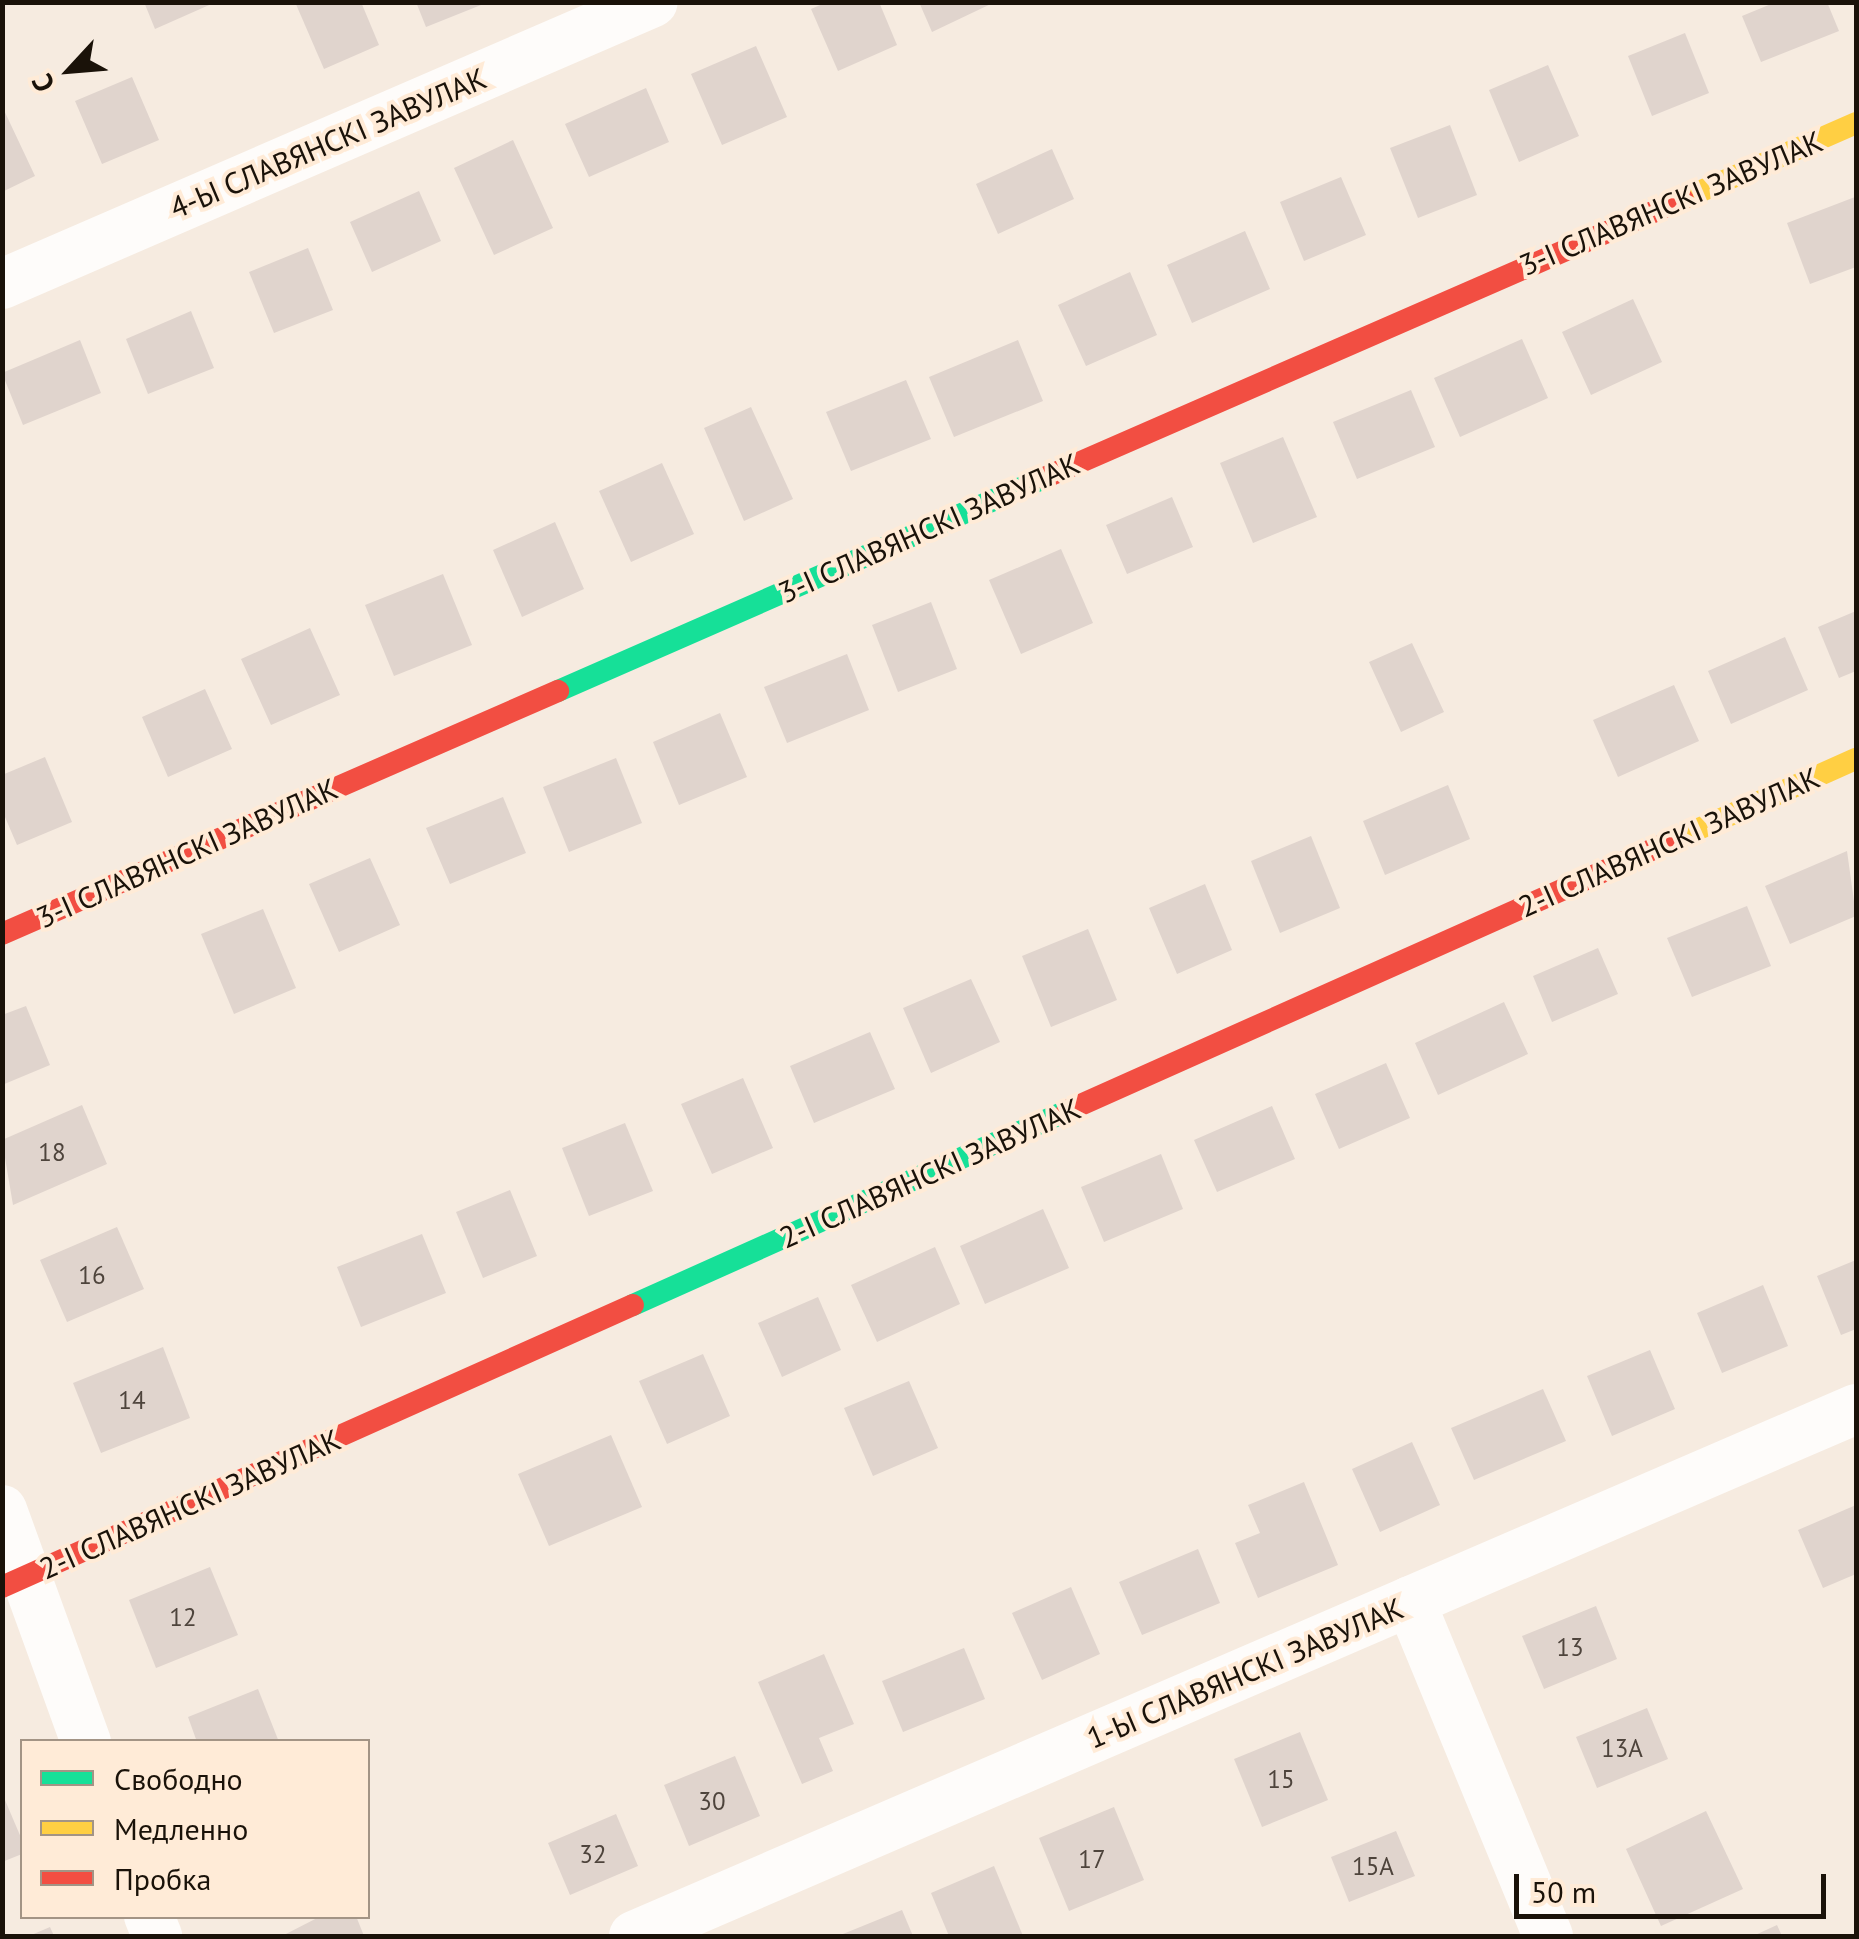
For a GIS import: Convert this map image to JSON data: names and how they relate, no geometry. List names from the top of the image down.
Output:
{
  "streets": {
    "street": [
      "4-Ы СЛАВЯНСКІ ЗАВУЛАК",
      "3-І СЛАВЯНСКІ ЗАВУЛАК",
      "2-І СЛАВЯНСКІ ЗАВУЛАК",
      "1-Ы СЛАВЯНСКІ ЗАВУЛАК"
    ]
  },
  "house_numbers": [
    "18",
    "16",
    "14",
    "12",
    "13",
    "13А",
    "15",
    "30",
    "32",
    "17",
    "15А"
  ],
  "legend": ["Свободно", "Медленно", "Пробка"],
  "scale_bar": "50 m",
  "north": "bottom left"
}
